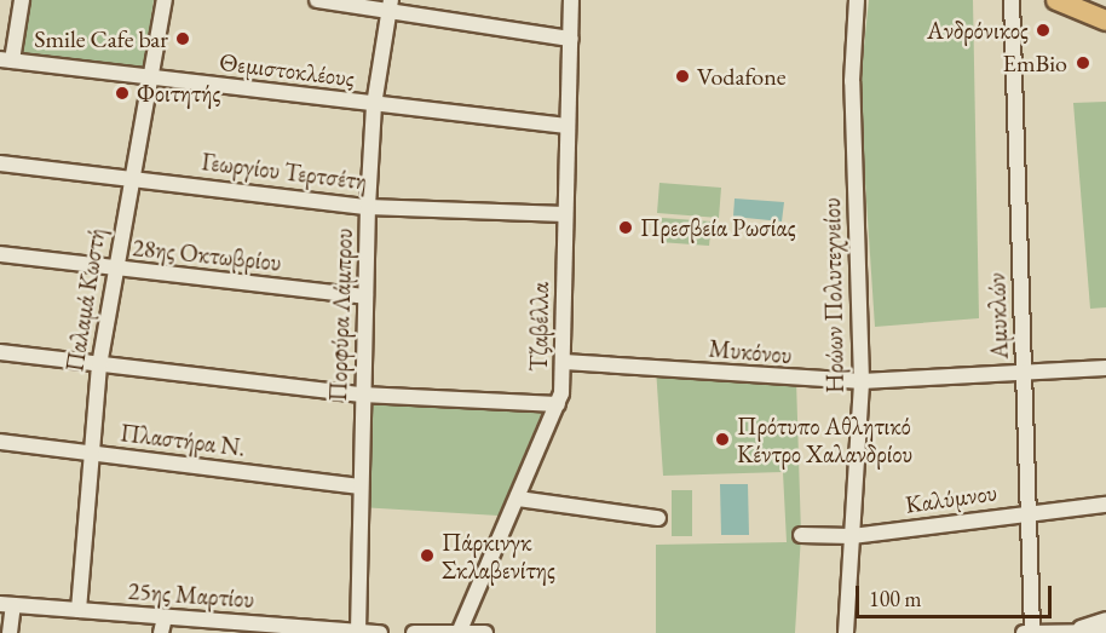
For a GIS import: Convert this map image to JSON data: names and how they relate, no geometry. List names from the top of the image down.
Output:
{
  "streets": {
    "street": [
      "Θεμιστοκλέους",
      "Γεωργίου Τερτσέτη",
      "28ης Οκτωβρίου",
      "Ηρώων Πολυτεχνείου",
      "Παλαμά Κωστή",
      "Πορφύρα Λάμπρου",
      "Αμυκλών",
      "Τζαβέλλα",
      "Μυκόνου",
      "Πλαστήρα Ν.",
      "Καλύμνου",
      "25ης Μαρτίου"
    ]
  },
  "crossings": [
    ["Θεμιστοκλέους", "Παλαμά Κωστή"],
    ["Θεμιστοκλέους", "Πορφύρα Λάμπρου"],
    ["Θεμιστοκλέους", "Τζαβέλλα"],
    ["Γεωργίου Τερτσέτη", "Παλαμά Κωστή"],
    ["Γεωργίου Τερτσέτη", "Πορφύρα Λάμπρου"],
    ["Γεωργίου Τερτσέτη", "Τζαβέλλα"],
    ["28ης Οκτωβρίου", "Παλαμά Κωστή"],
    ["28ης Οκτωβρίου", "Πορφύρα Λάμπρου"],
    ["Ηρώων Πολυτεχνείου", "Μυκόνου"],
    ["Ηρώων Πολυτεχνείου", "Καλύμνου"],
    ["Παλαμά Κωστή", "Πλαστήρα Ν."],
    ["Παλαμά Κωστή", "25ης Μαρτίου"],
    ["Πορφύρα Λάμπρου", "Πλαστήρα Ν."],
    ["Πορφύρα Λάμπρου", "25ης Μαρτίου"],
    ["Αμυκλών", "Μυκόνου"],
    ["Αμυκλών", "Καλύμνου"],
    ["Τζαβέλλα", "Μυκόνου"]
  ],
  "places": [
    "Ανδρόνικος",
    "Smile Cafe bar",
    "EmBio",
    "Vodafone",
    "Φοιτητής",
    "Πρεσβεία Ρωσίας",
    "Πρότυπο Αθλητικό Κέντρο Χαλανδρίου",
    "Πάρκινγκ Σκλαβενίτης"
  ],
  "scale_bar": "100 m"
}
